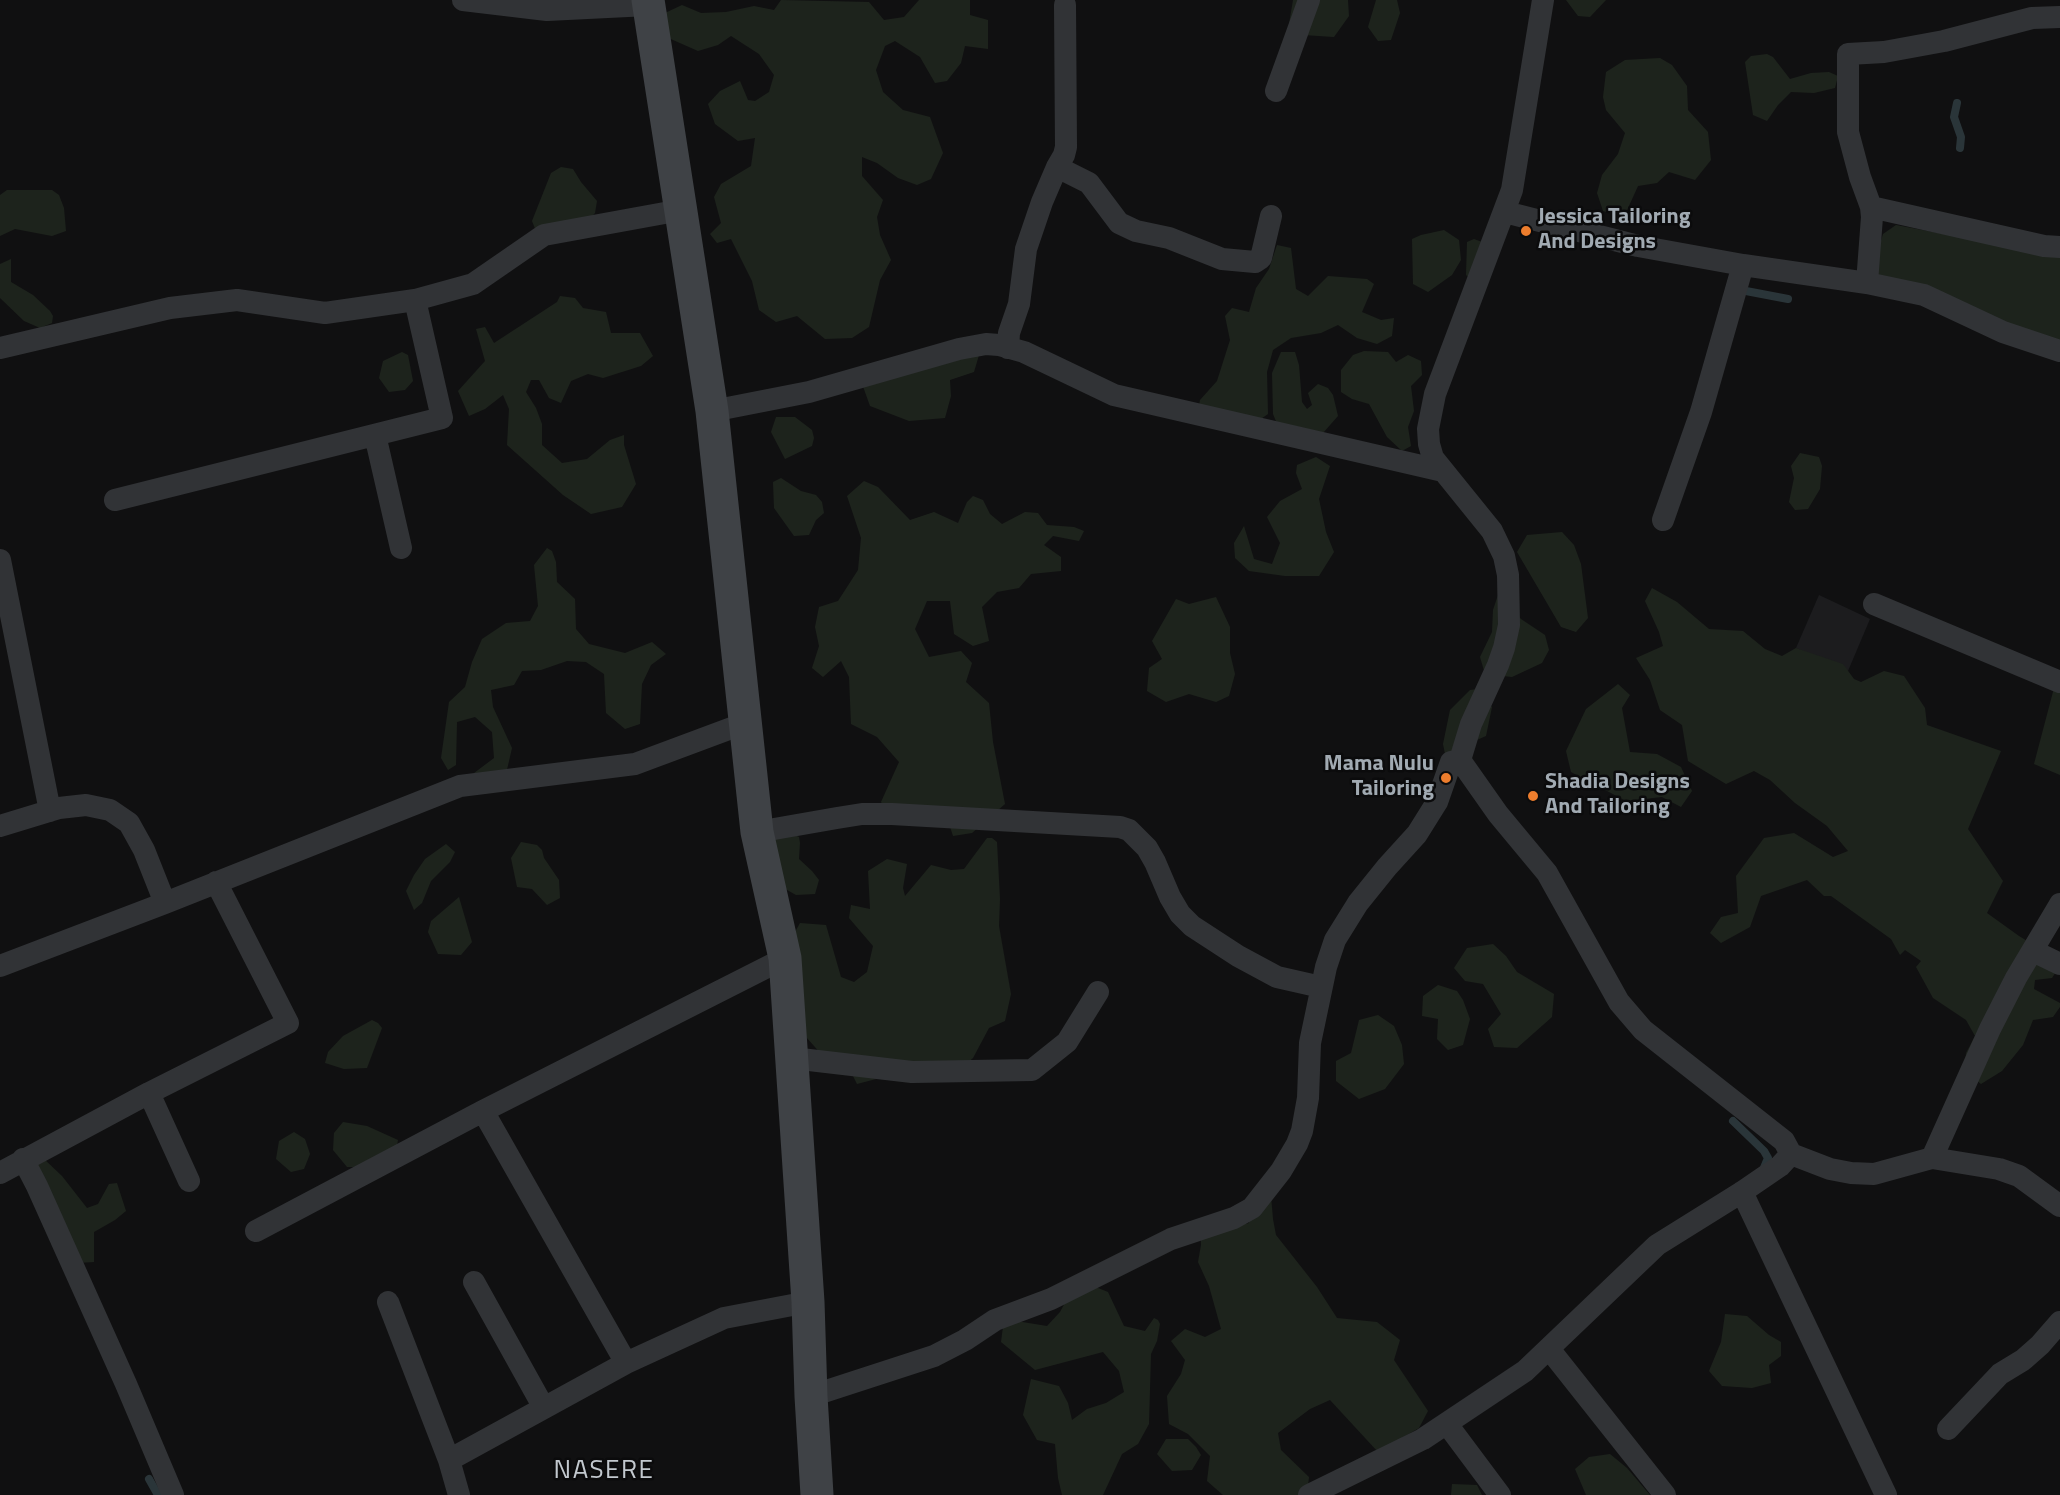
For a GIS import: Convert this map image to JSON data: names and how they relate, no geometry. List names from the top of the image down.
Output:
{
  "districts": ["NASERE"],
  "places": ["Jessica Tailoring And Designs", "Mama Nulu Tailoring", "Shadia Designs And Tailoring"]
}
